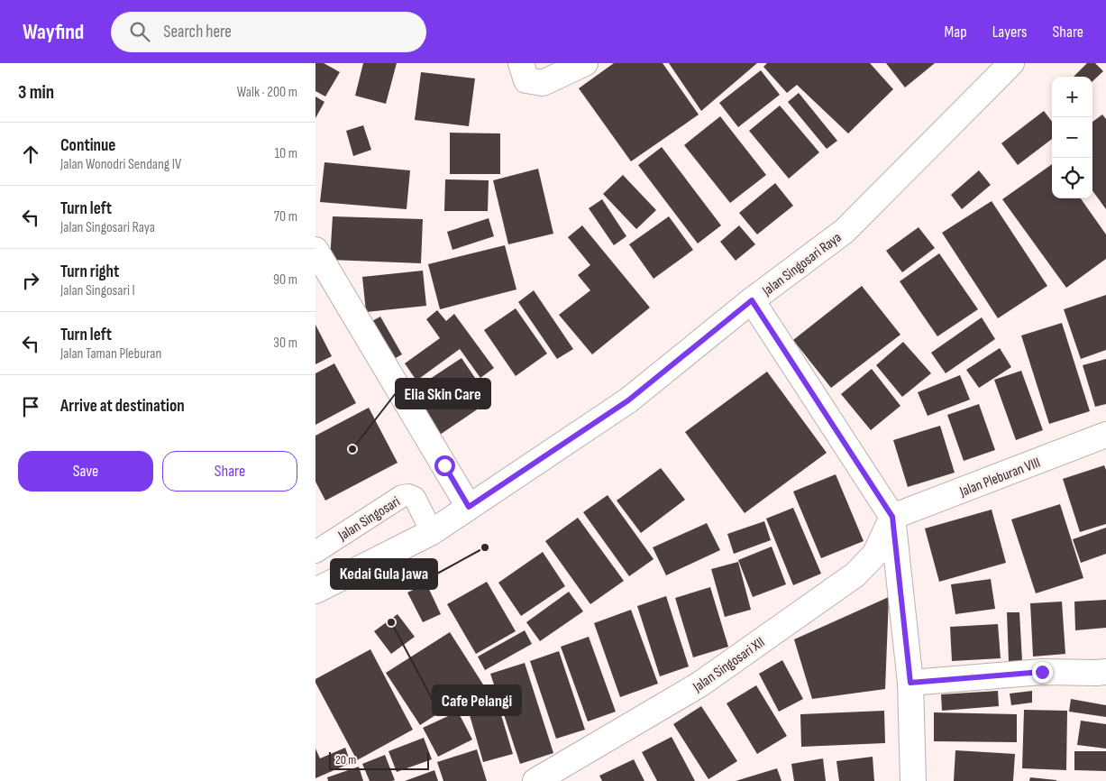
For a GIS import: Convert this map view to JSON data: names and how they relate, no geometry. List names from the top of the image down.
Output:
{
  "streets": {
    "street": [
      "Jalan Singosari Raya",
      "Jalan Pleburan VIII",
      "Jalan Singosari",
      "Jalan Singosari XII"
    ]
  },
  "crossings": [
    ["Jalan Singosari Raya", "Jalan Singosari"],
    ["Jalan Pleburan VIII", "Jalan Singosari XII"]
  ],
  "places": ["Elia Skin Care", "Kedai Gula Jawa", "Cafe Pelangi"],
  "scale_bar": "20 m",
  "page": {
    "header": "Wayfind",
    "search": "Search here",
    "nav": ["Map", "Layers", "Share"],
    "heading": ["3 min", "Walk · 200 m"],
    "map_buttons": ["+", "−"],
    "list": [
      ["Continue", "Jalan Wonodri Sendang IV", "10 m"],
      ["Turn left", "Jalan Singosari Raya", "70 m"],
      ["Turn right", "Jalan Singosari I", "90 m"],
      ["Turn left", "Jalan Taman Pleburan", "30 m"],
      "Arrive at destination"
    ],
    "buttons": ["Save", "Share"],
    "scale": "20 m"
  }
}
